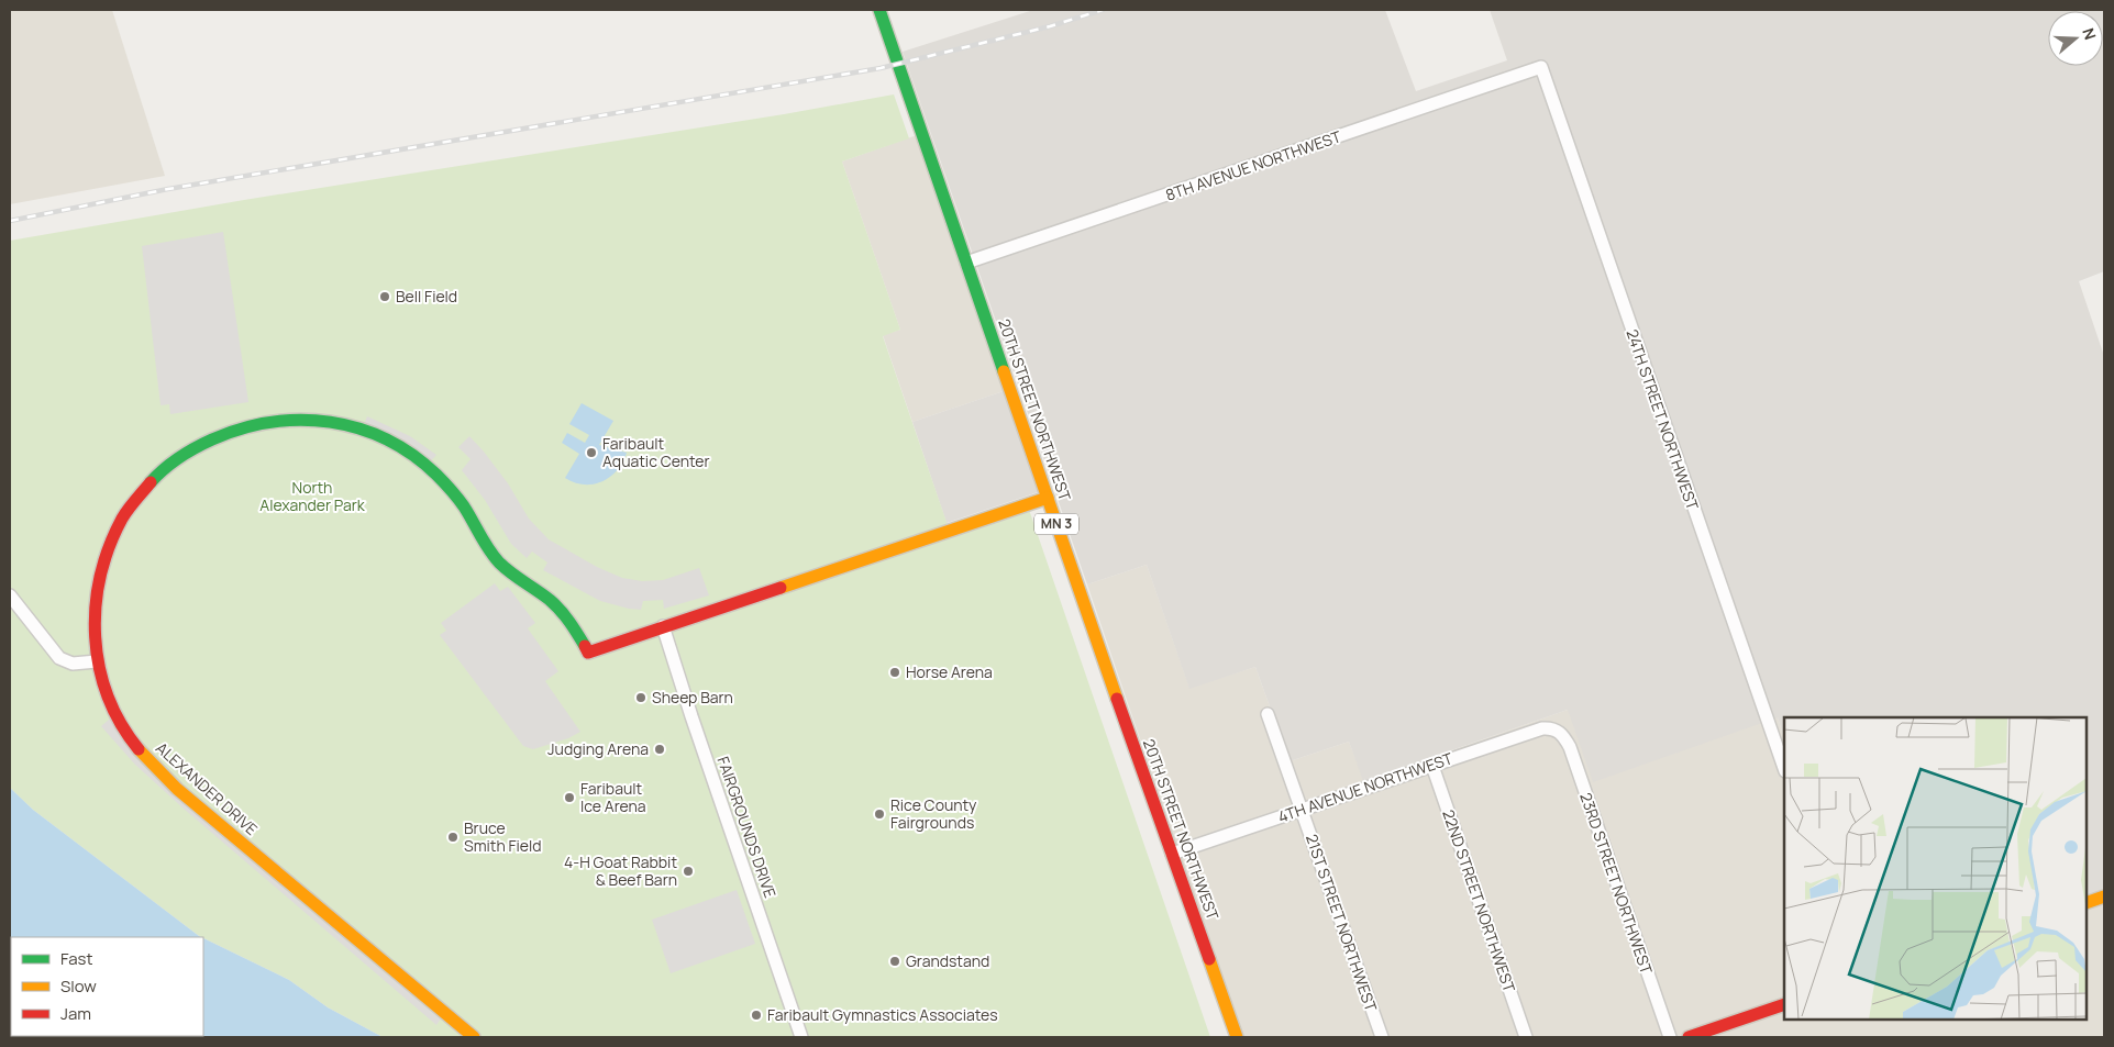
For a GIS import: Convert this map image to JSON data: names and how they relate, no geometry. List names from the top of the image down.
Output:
{
  "streets": {
    "main road": ["20TH STREET NORTHWEST", "MN 3", "ALEXANDER DRIVE"],
    "street": [
      "8TH AVENUE NORTHWEST",
      "24TH STREET NORTHWEST",
      "4TH AVENUE NORTHWEST",
      "FAIRGROUNDS DRIVE",
      "23RD STREET NORTHWEST",
      "22ND STREET NORTHWEST",
      "21ST STREET NORTHWEST"
    ]
  },
  "crossings": [
    ["8TH AVENUE NORTHWEST", "20TH STREET NORTHWEST"],
    ["8TH AVENUE NORTHWEST", "24TH STREET NORTHWEST"],
    ["20TH STREET NORTHWEST", "4TH AVENUE NORTHWEST"],
    ["4TH AVENUE NORTHWEST", "23RD STREET NORTHWEST"],
    ["4TH AVENUE NORTHWEST", "22ND STREET NORTHWEST"],
    ["4TH AVENUE NORTHWEST", "21ST STREET NORTHWEST"],
    ["ALEXANDER DRIVE", "FAIRGROUNDS DRIVE"]
  ],
  "parks": ["North Alexander Park"],
  "places": [
    "Bell Field",
    "Faribault Aquatic Center",
    "Horse Arena",
    "Sheep Barn",
    "Judging Arena",
    "Faribault Ice Arena",
    "Rice County Fairgrounds",
    "Bruce Smith Field",
    "4-H Goat Rabbit & Beef Barn",
    "Grandstand",
    "Faribault Gymnastics Associates"
  ],
  "legend": ["Fast", "Slow", "Jam"],
  "north": "right"
}
